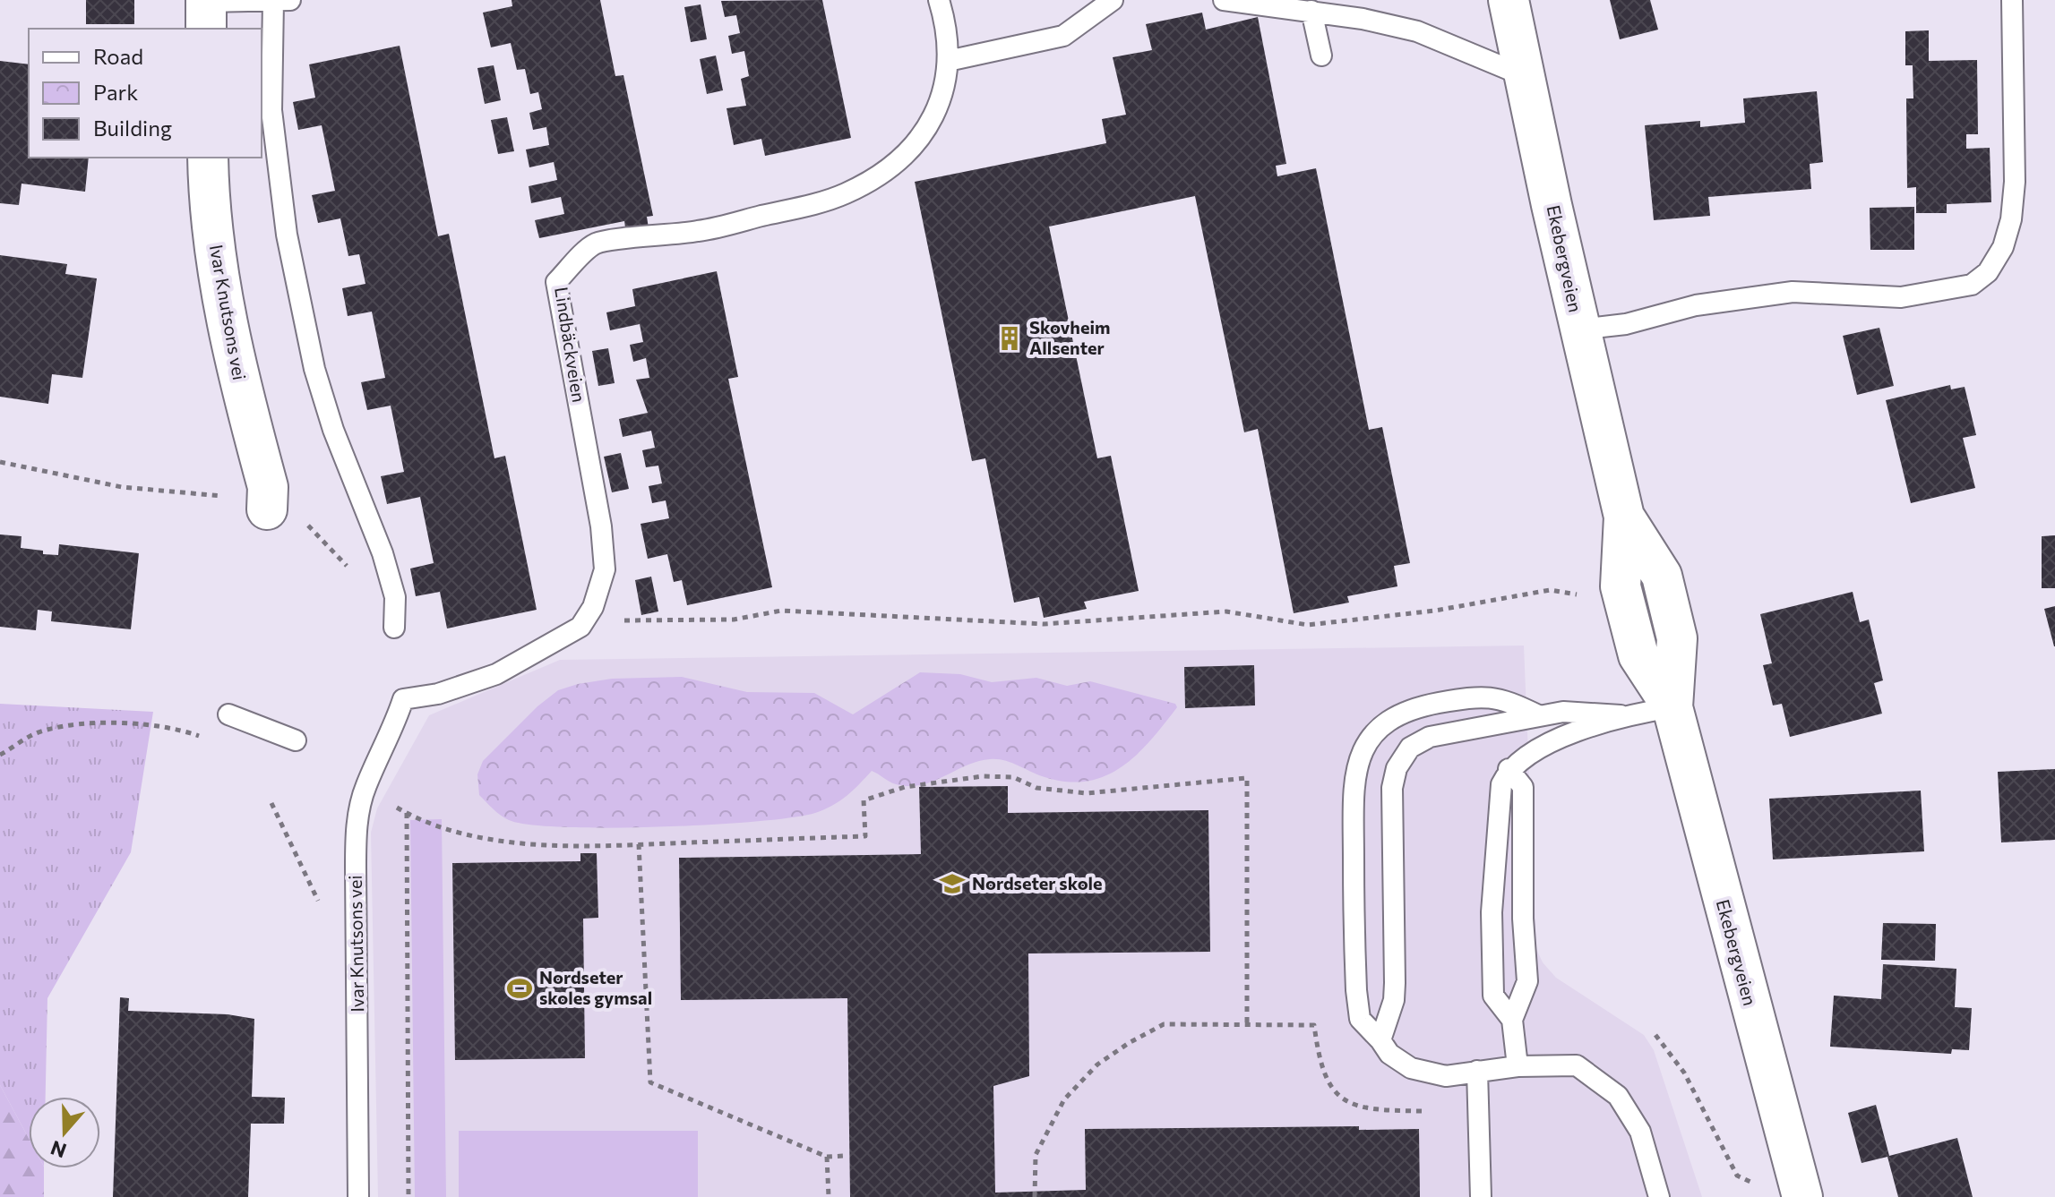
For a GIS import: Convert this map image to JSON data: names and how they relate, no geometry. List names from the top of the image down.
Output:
{
  "streets": {
    "main road": ["Ekebergveien", "Ivar Knutsons vei"],
    "lane": ["Lindbäckveien"]
  },
  "crossings": [
    ["Ivar Knutsons vei", "Lindbäckveien"]
  ],
  "places": {
    "building": ["Skovheim Allsenter"],
    "school or university": ["Nordseter skole"],
    "sports": ["Nordseter skoles gymsal"]
  },
  "legend": ["Road", "Park", "Building"],
  "north": "bottom"
}
